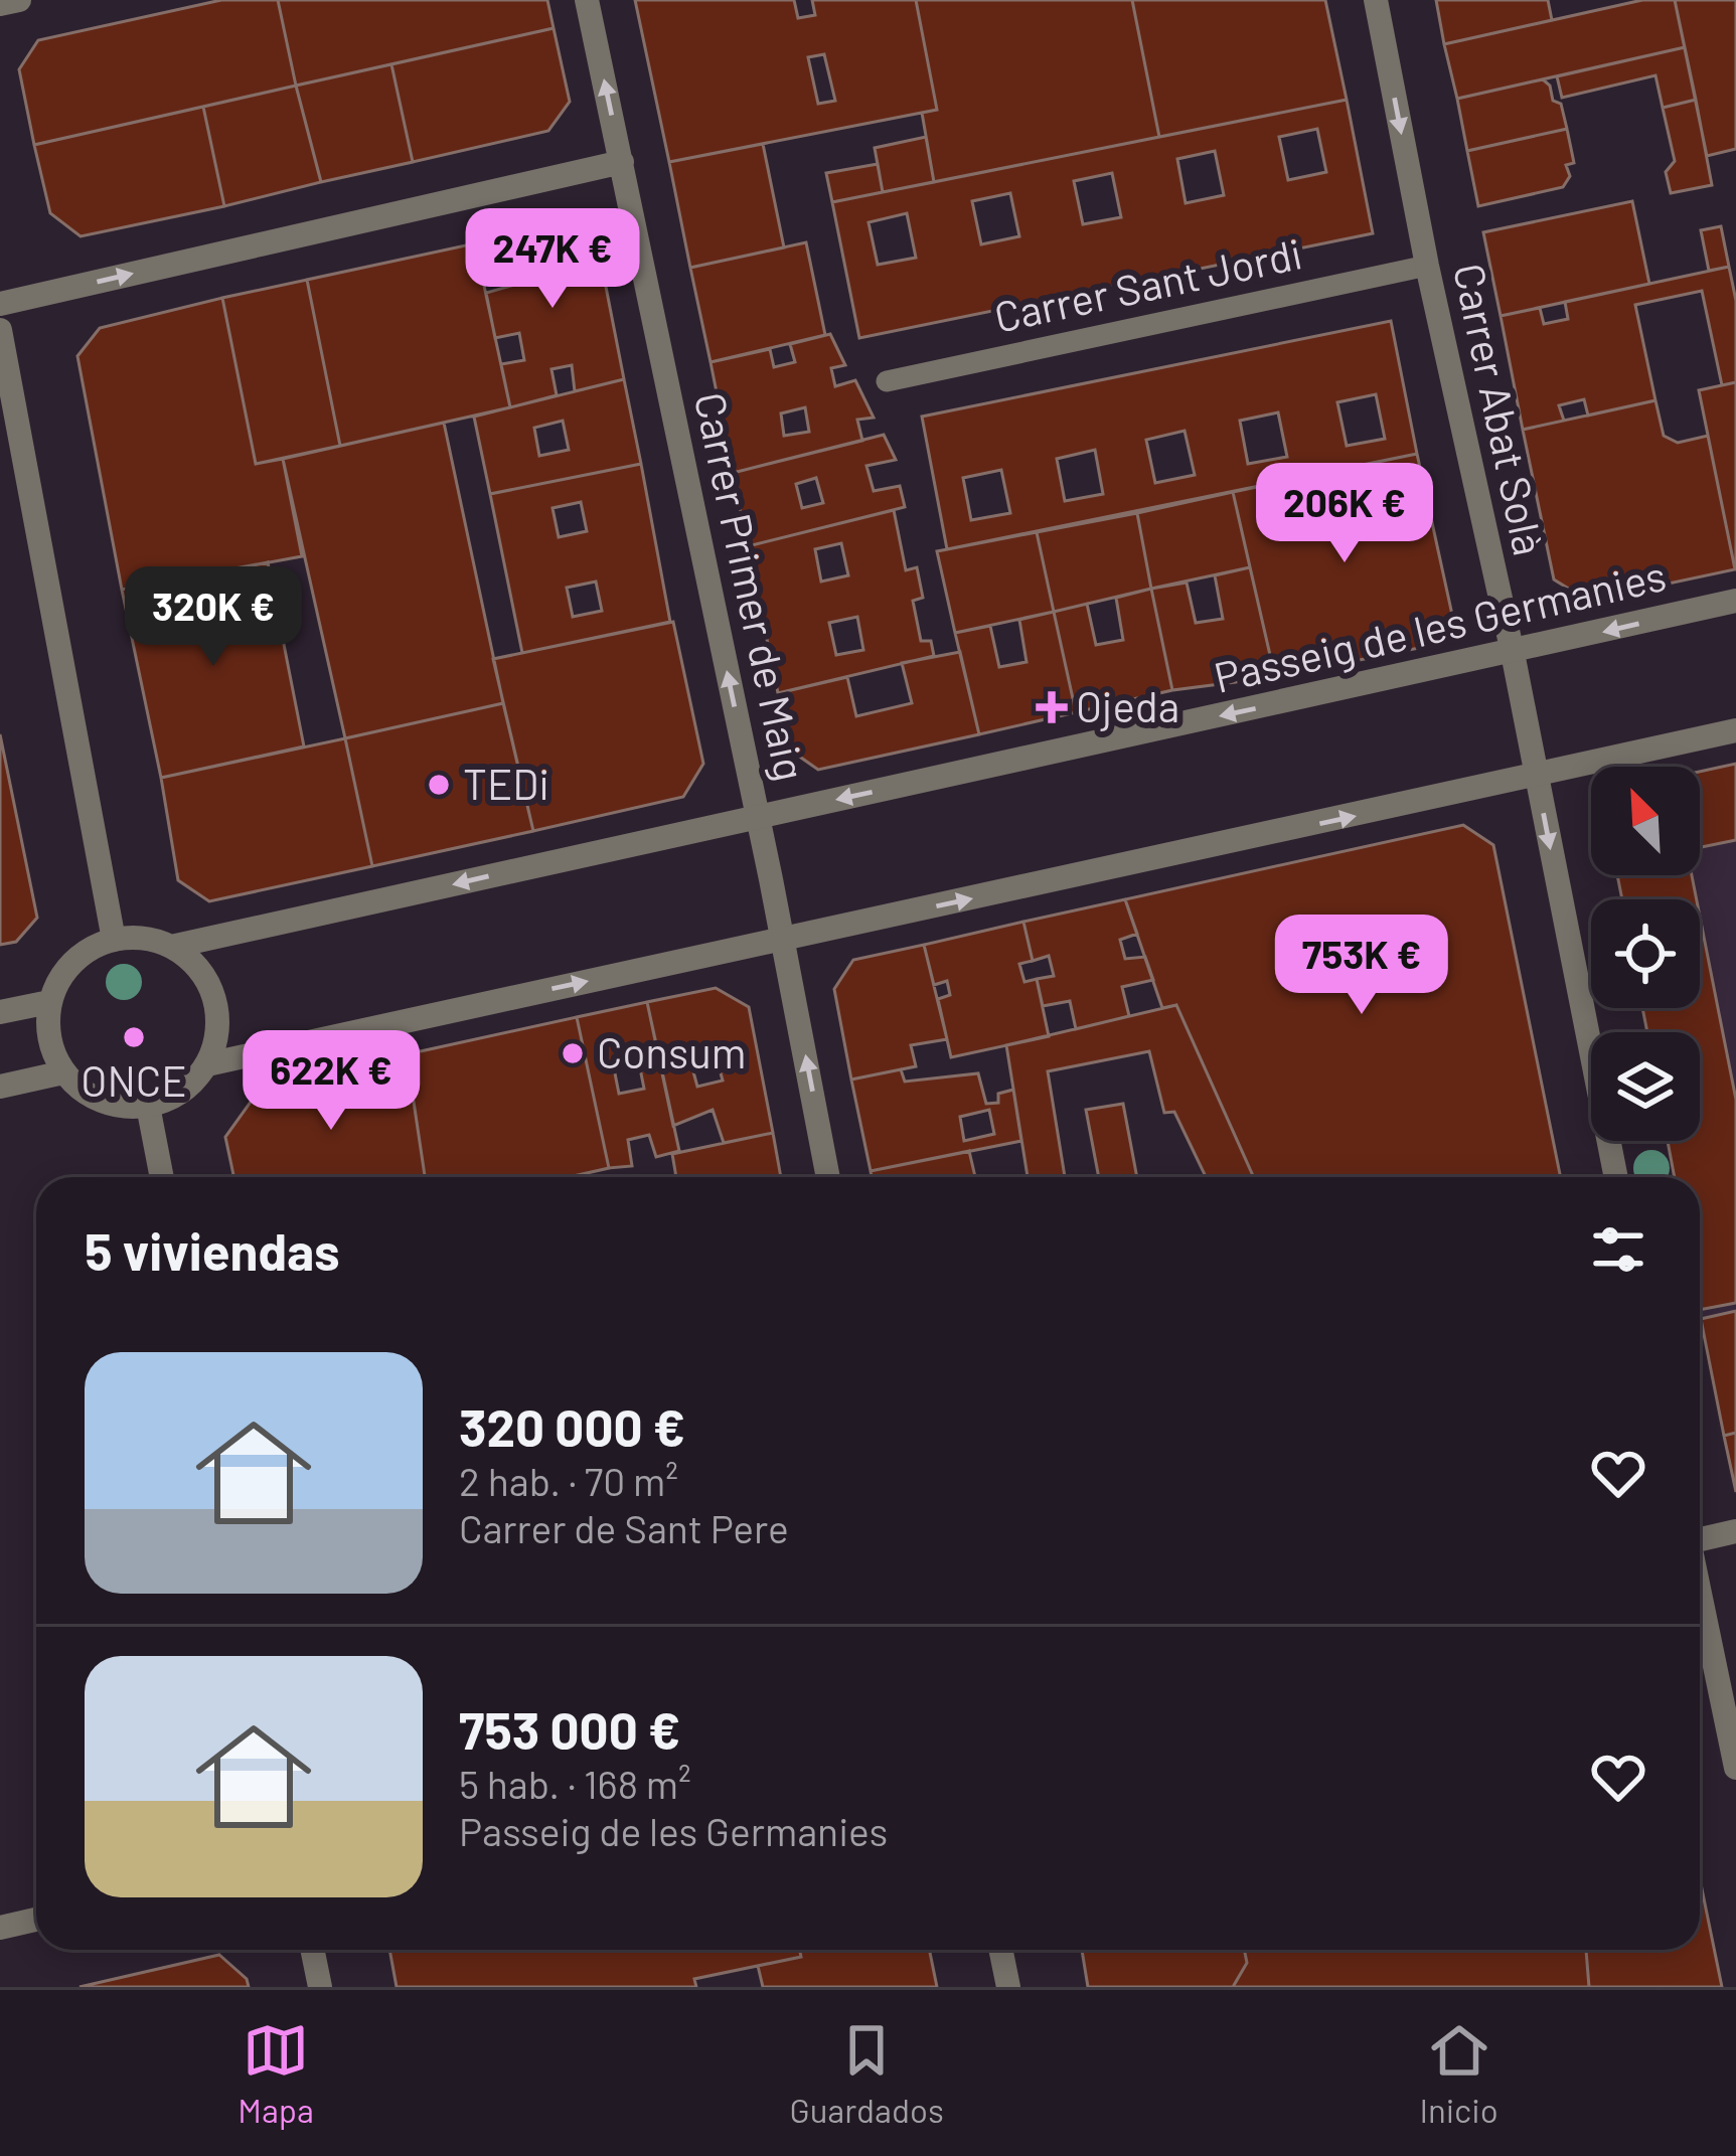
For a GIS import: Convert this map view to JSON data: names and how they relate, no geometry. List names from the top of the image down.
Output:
{
  "streets": {
    "street": ["Carrer Abat Solà", "Carrer Primer de Maig", "Passeig de les Germanies"],
    "lane": ["Carrer Sant Jordi"]
  },
  "crossings": [
    ["Carrer Sant Jordi", "Carrer Abat Solà"],
    ["Carrer Abat Solà", "Passeig de les Germanies"],
    ["Carrer Primer de Maig", "Passeig de les Germanies"]
  ],
  "one_way": ["Carrer Abat Solà", "Carrer Primer de Maig"],
  "places": {
    "health": ["Ojeda"],
    "other": ["TEDi", "ONCE", "Consum"]
  },
  "north": "top left",
  "page": {
    "price": [
      "247K €",
      "206K €",
      "320K €",
      "753K €",
      "622K €"
    ],
    "heading": "5 viviendas",
    "list": [
      {
        "name": "320 000 €",
        "note": "2 hab. · 70 m² · Carrer de Sant Pere"
      },
      {
        "name": "753 000 €",
        "note": "5 hab. · 168 m² · Passeig de les Germanies"
      }
    ],
    "tabs": ["Mapa", "Guardados", "Inicio"]
  }
}
